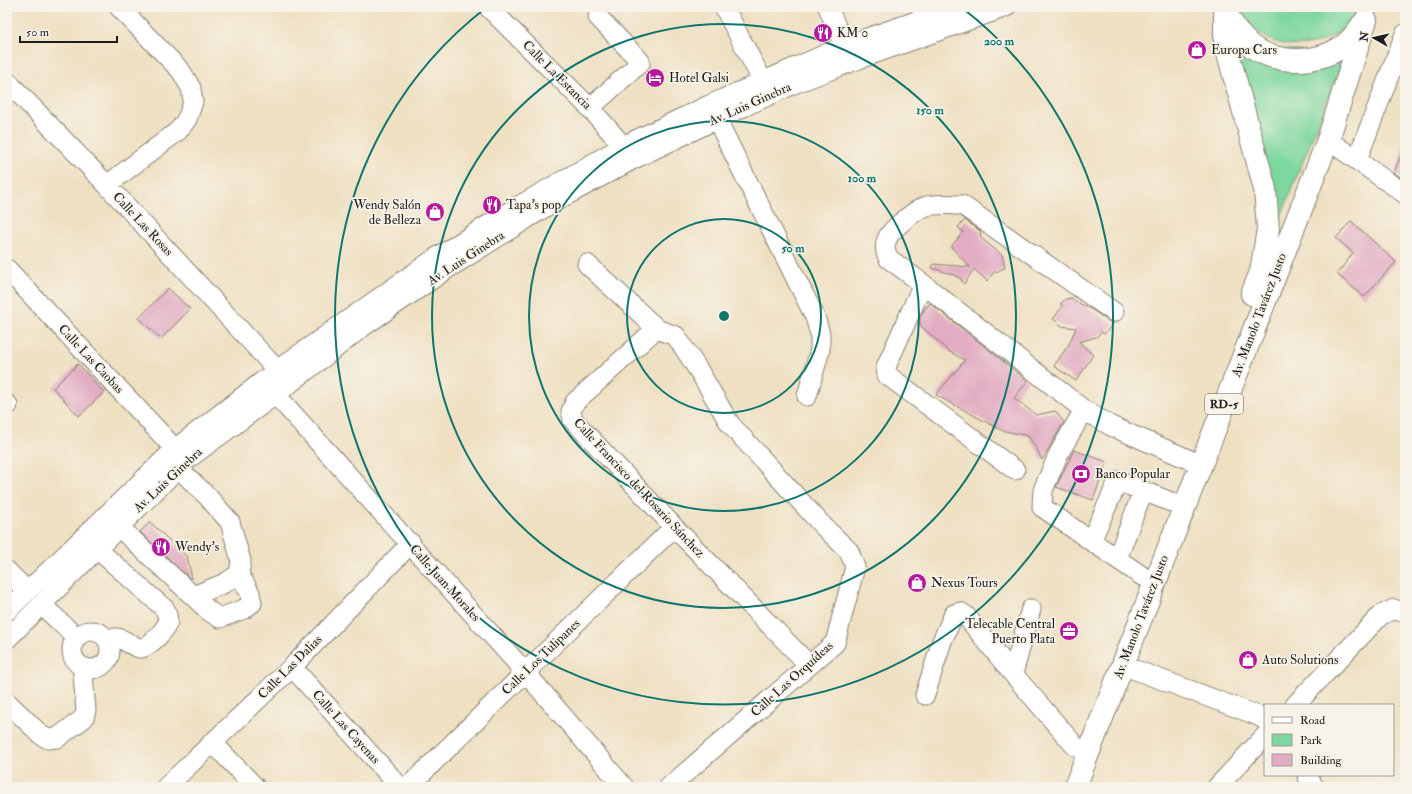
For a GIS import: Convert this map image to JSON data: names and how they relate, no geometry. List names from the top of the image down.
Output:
{
  "streets": {
    "main road": ["Av. Manolo Tavárez Justo", "RD-5"],
    "street": [
      "Calle La Estancia",
      "Av. Luis Ginebra",
      "Calle Las Rosas",
      "Calle Las Caobas",
      "Calle Francisco del Rosario Sánchez",
      "Calle Juan Morales",
      "Calle Los Tulipanes",
      "Calle Las Dalias",
      "Calle Las Orquídeas",
      "Calle Las Cayenas"
    ]
  },
  "crossings": [
    ["Calle La Estancia", "Av. Luis Ginebra"],
    ["Av. Luis Ginebra", "Calle Las Rosas"],
    ["Av. Luis Ginebra", "Calle Las Caobas"],
    ["Av. Luis Ginebra", "Calle Juan Morales"],
    ["Calle Las Rosas", "Calle Juan Morales"],
    ["Av. Manolo Tavárez Justo", "RD-5"],
    ["Calle Francisco del Rosario Sánchez", "Calle Los Tulipanes"],
    ["Calle Francisco del Rosario Sánchez", "Calle Las Orquídeas"],
    ["Calle Juan Morales", "Calle Los Tulipanes"],
    ["Calle Juan Morales", "Calle Las Dalias"],
    ["Calle Las Dalias", "Calle Las Cayenas"]
  ],
  "places": {
    "restaurant": ["KM 0", "Tapa's pop", "Wendy's"],
    "shop": [
      "Europa Cars",
      "Wendy Salón de Belleza",
      "Nexus Tours",
      "Auto Solutions"
    ],
    "hotel": ["Hotel Galsi"],
    "bank": ["Banco Popular"],
    "office": ["Telecable Central Puerto Plata"]
  },
  "legend": ["Road", "Park", "Building"],
  "scale_bar": "50 m",
  "north": "left",
  "rings": [
    "200 m",
    "150 m",
    "100 m",
    "50 m"
  ]
}
